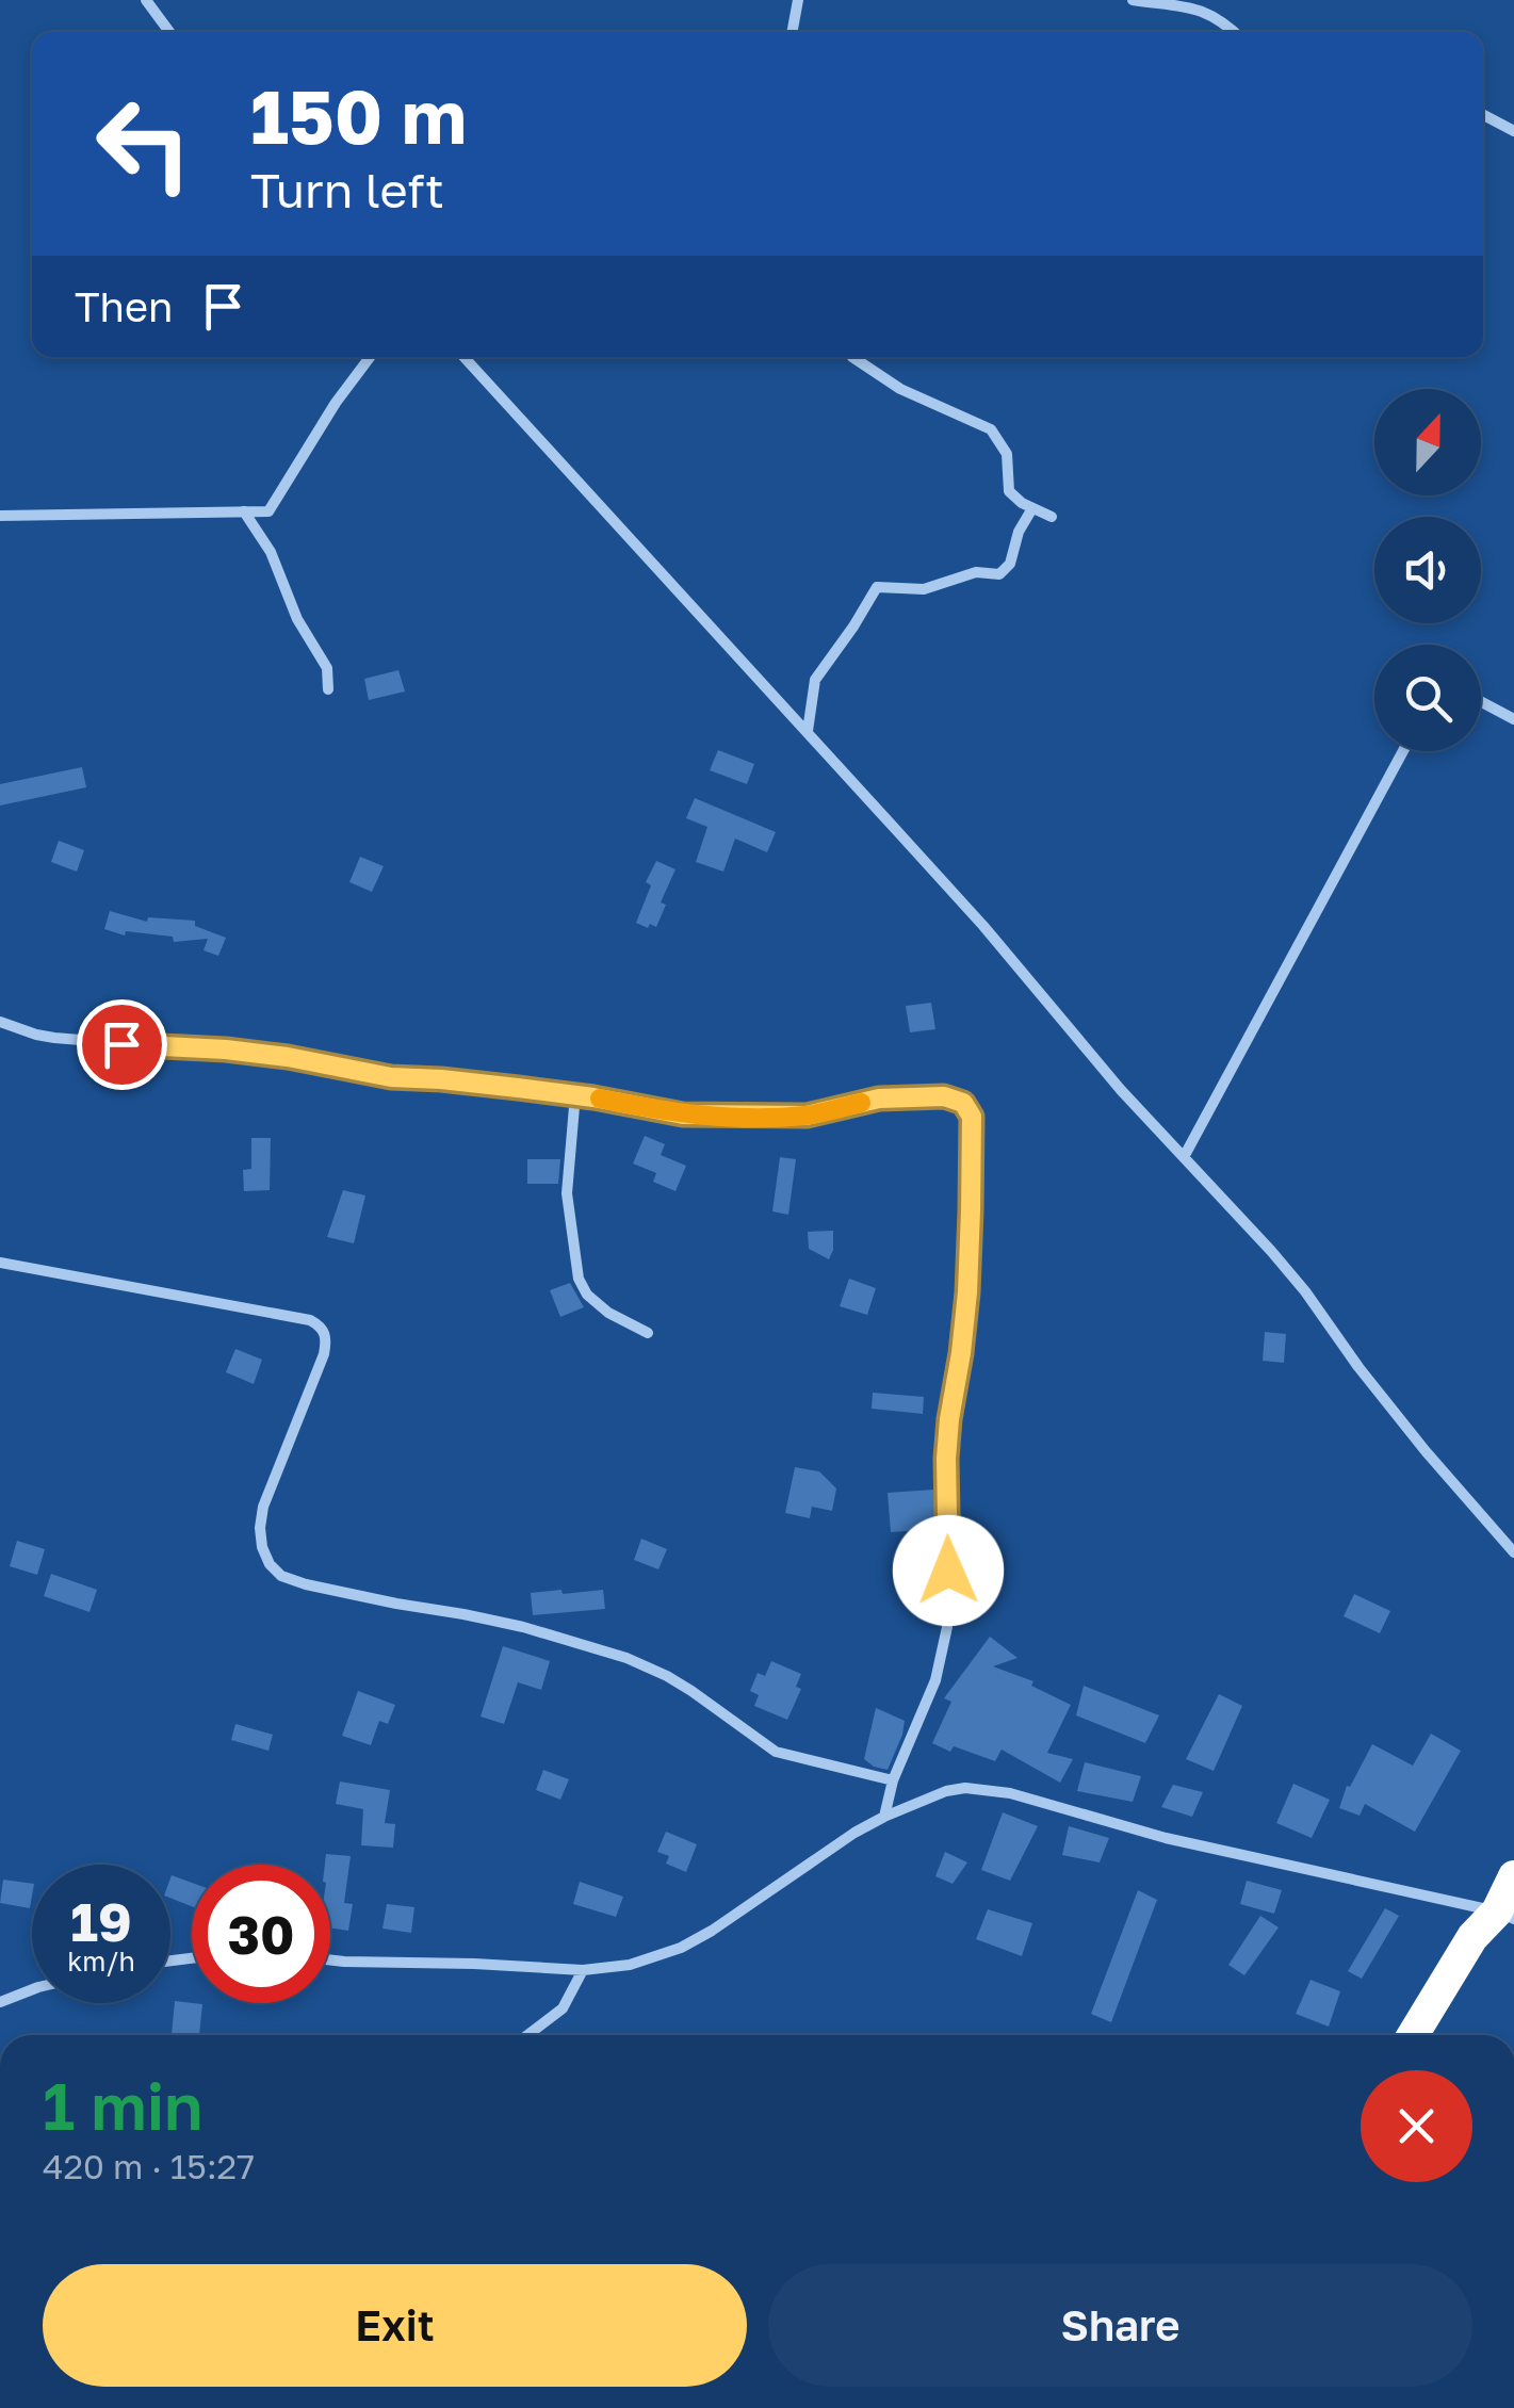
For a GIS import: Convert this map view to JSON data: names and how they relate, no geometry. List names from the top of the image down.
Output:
{
  "north": "top",
  "page": {
    "turn": ["150 m", "Turn left"],
    "then": "Then",
    "speed": "19 km/h",
    "limit": "30",
    "heading": ["1 min", "420 m · 15:27"],
    "buttons": ["Exit", "Share"]
  }
}
